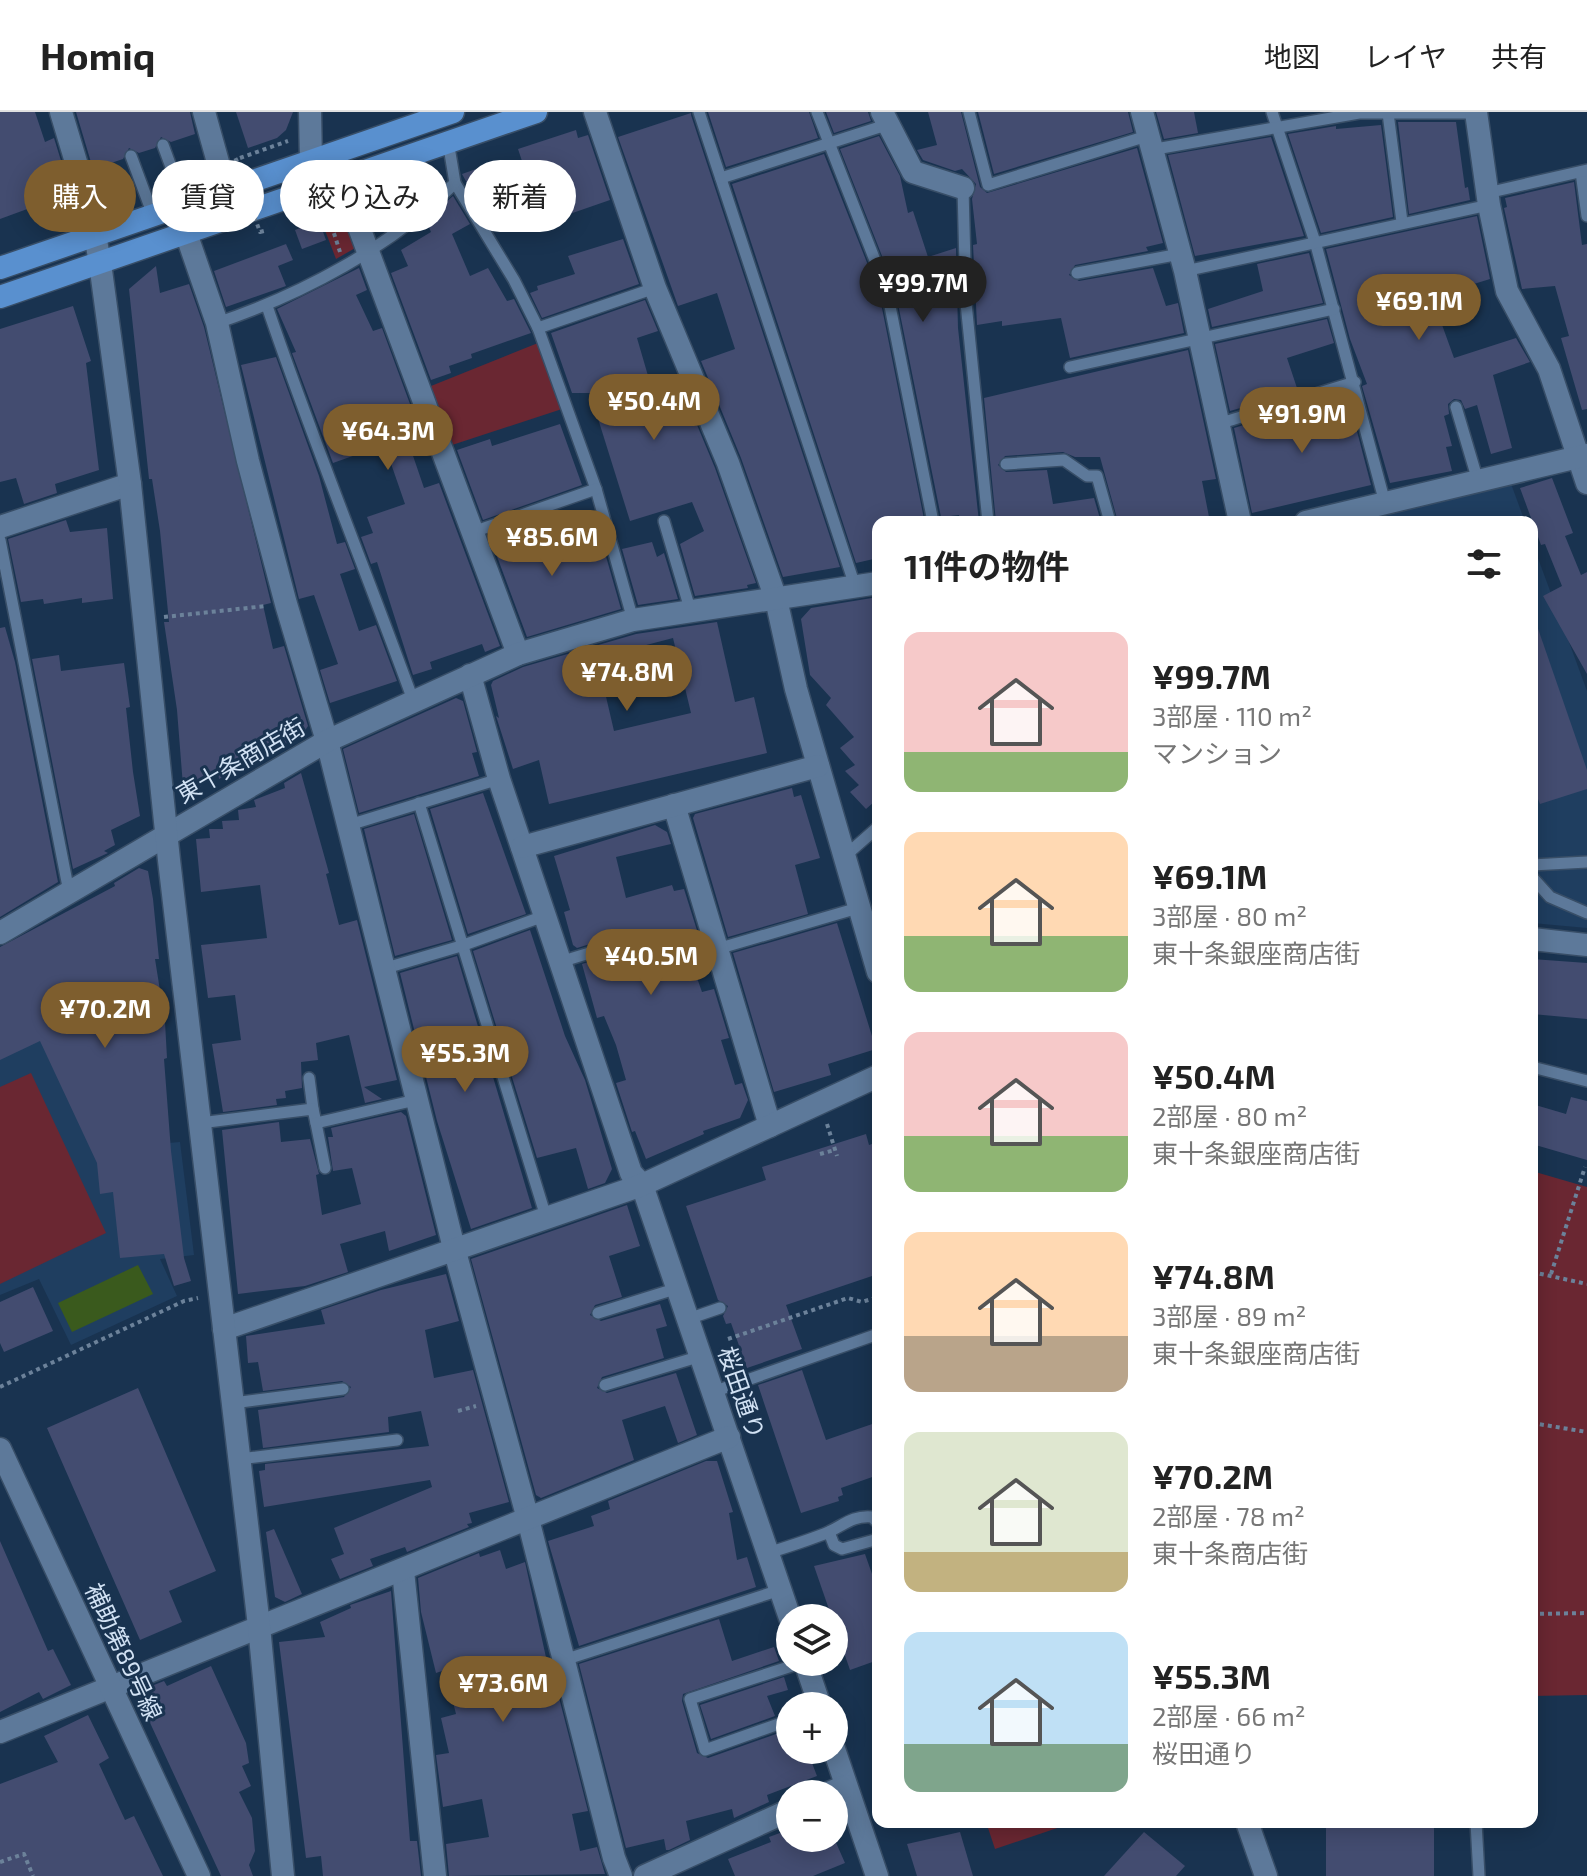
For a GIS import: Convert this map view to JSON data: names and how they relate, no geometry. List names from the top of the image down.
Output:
{
  "streets": {
    "street": ["東十条商店街", "桜田通り", "補助第89号線"]
  },
  "crossings": [
    ["東十条商店街", "桜田通り"]
  ],
  "page": {
    "header": "Homiq",
    "nav": ["地図", "レイヤ", "共有"],
    "chip": [
      "購入",
      "賃貸",
      "絞り込み",
      "新着"
    ],
    "price": [
      "¥99.7M",
      "¥69.1M",
      "¥50.4M",
      "¥91.9M",
      "¥64.3M",
      "¥85.6M",
      "¥74.8M",
      "¥40.5M",
      "¥70.2M",
      "¥55.3M",
      "¥73.6M"
    ],
    "heading": "11件の物件",
    "list": [
      {
        "name": "¥99.7M",
        "note": "3部屋 · 110 m² · マンション"
      },
      {
        "name": "¥69.1M",
        "note": "3部屋 · 80 m² · 東十条銀座商店街"
      },
      {
        "name": "¥50.4M",
        "note": "2部屋 · 80 m² · 東十条銀座商店街"
      },
      {
        "name": "¥74.8M",
        "note": "3部屋 · 89 m² · 東十条銀座商店街"
      },
      {
        "name": "¥70.2M",
        "note": "2部屋 · 78 m² · 東十条商店街"
      },
      {
        "name": "¥55.3M",
        "note": "2部屋 · 66 m² · 桜田通り"
      }
    ],
    "map_buttons": ["+", "−"]
  }
}
